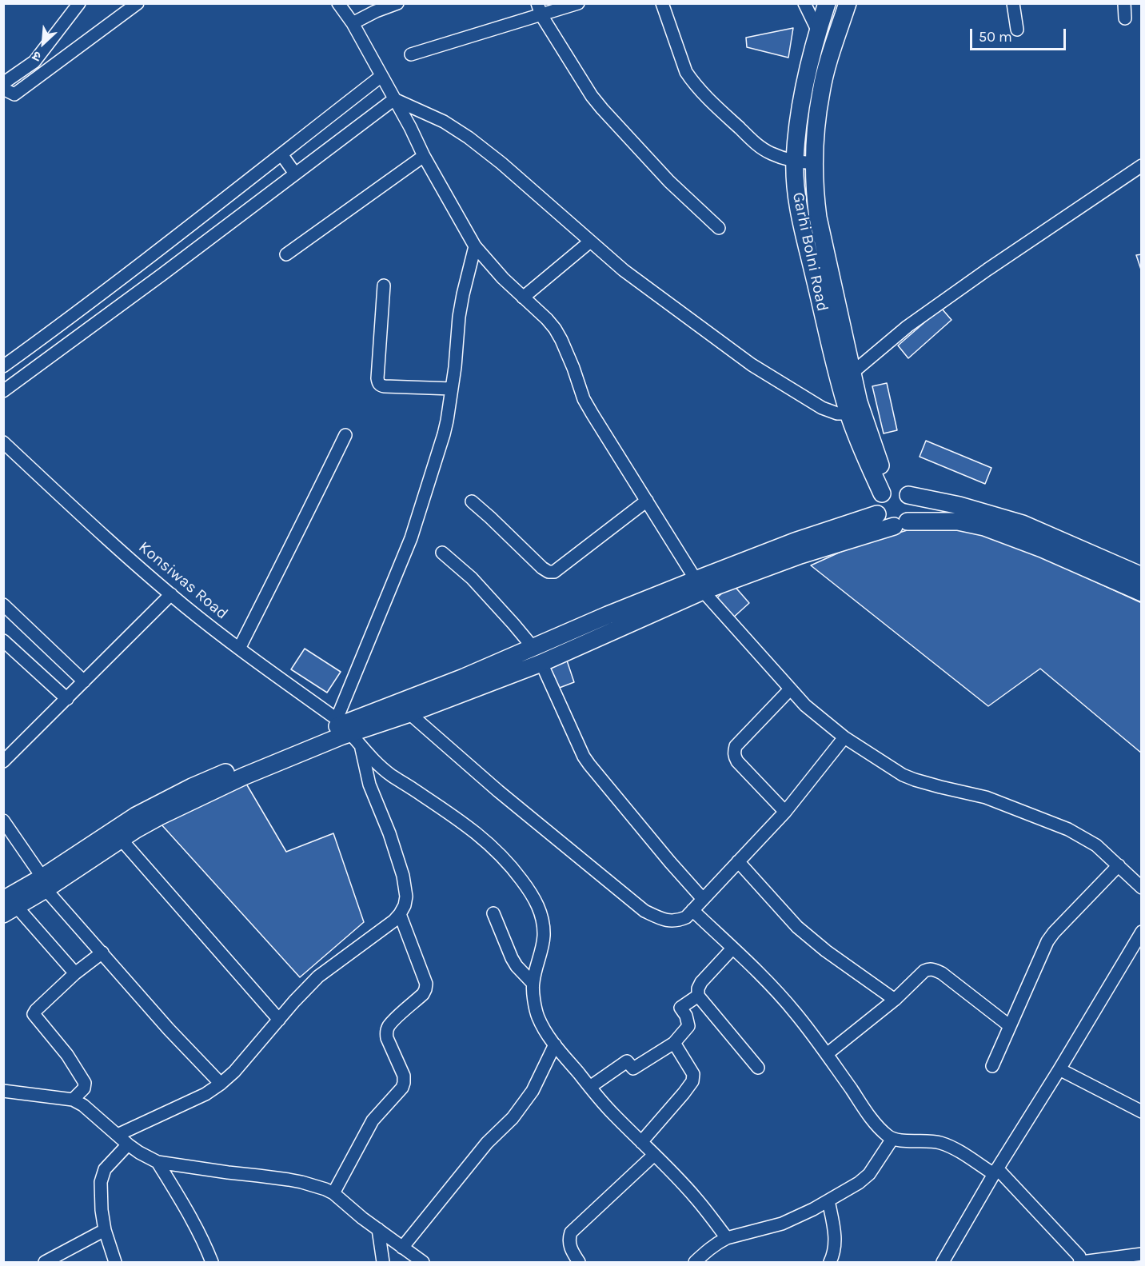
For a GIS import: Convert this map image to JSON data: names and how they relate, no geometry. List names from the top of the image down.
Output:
{
  "streets": {
    "main road": ["Garhi Bolni Road"],
    "street": ["Konsiwas Road"]
  },
  "scale_bar": "50 m",
  "north": "bottom left"
}
